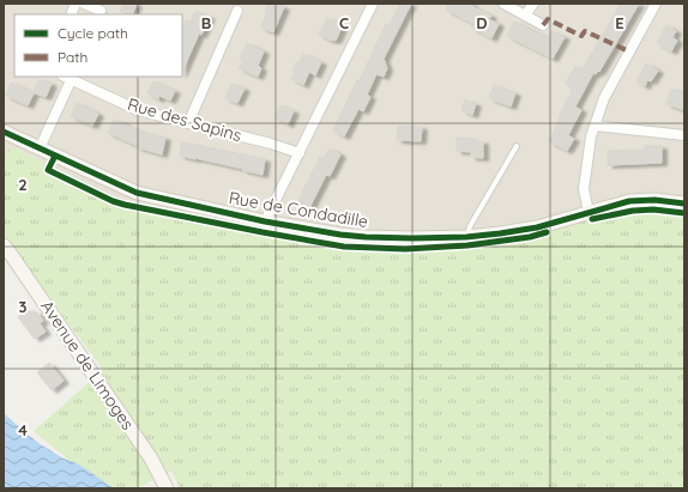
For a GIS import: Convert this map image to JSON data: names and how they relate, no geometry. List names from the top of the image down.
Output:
{
  "streets": {
    "street": ["Rue des Sapins", "Rue de Condadille", "Avenue de Limoges"]
  },
  "legend": ["Cycle path", "Path"],
  "grid": {
    "columns": [
      "B",
      "C",
      "D",
      "E"
    ],
    "rows": ["2", "3", "4"]
  }
}
